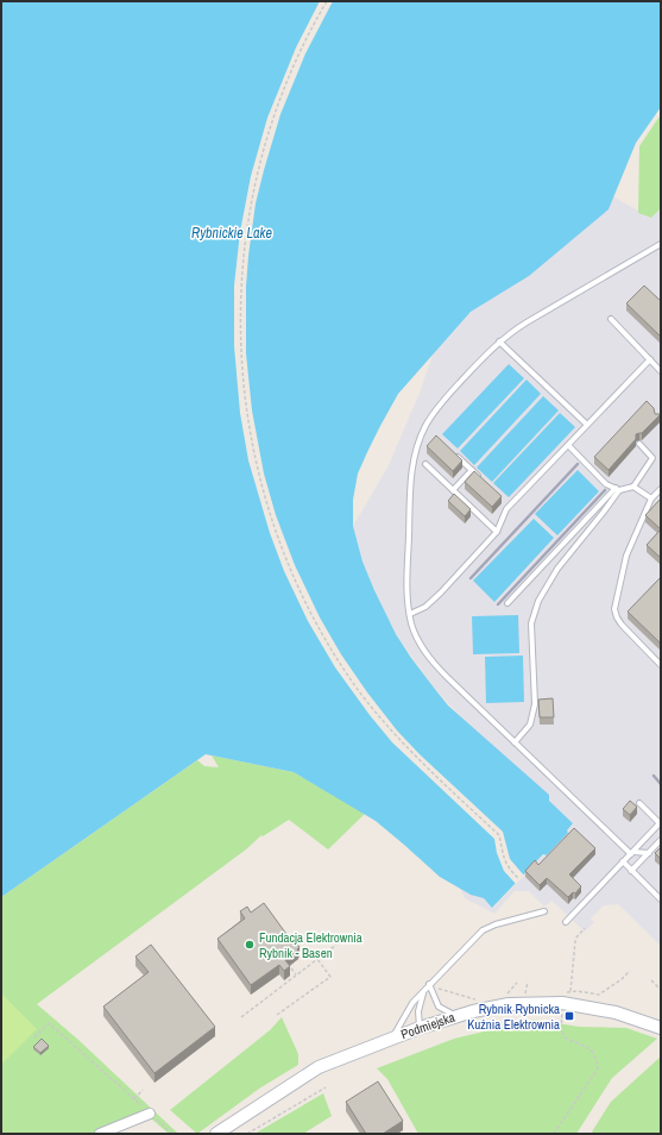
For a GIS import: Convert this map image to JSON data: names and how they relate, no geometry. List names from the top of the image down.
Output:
{
  "streets": {
    "street": ["Podmiejska"]
  },
  "water": ["Rybnickie Lake"],
  "places": {
    "other": ["Fundacja Elektrownia Rybnik - Basen"],
    "transit": ["Rybnik Rybnicka Kuźnia Elektrownia"]
  }
}
